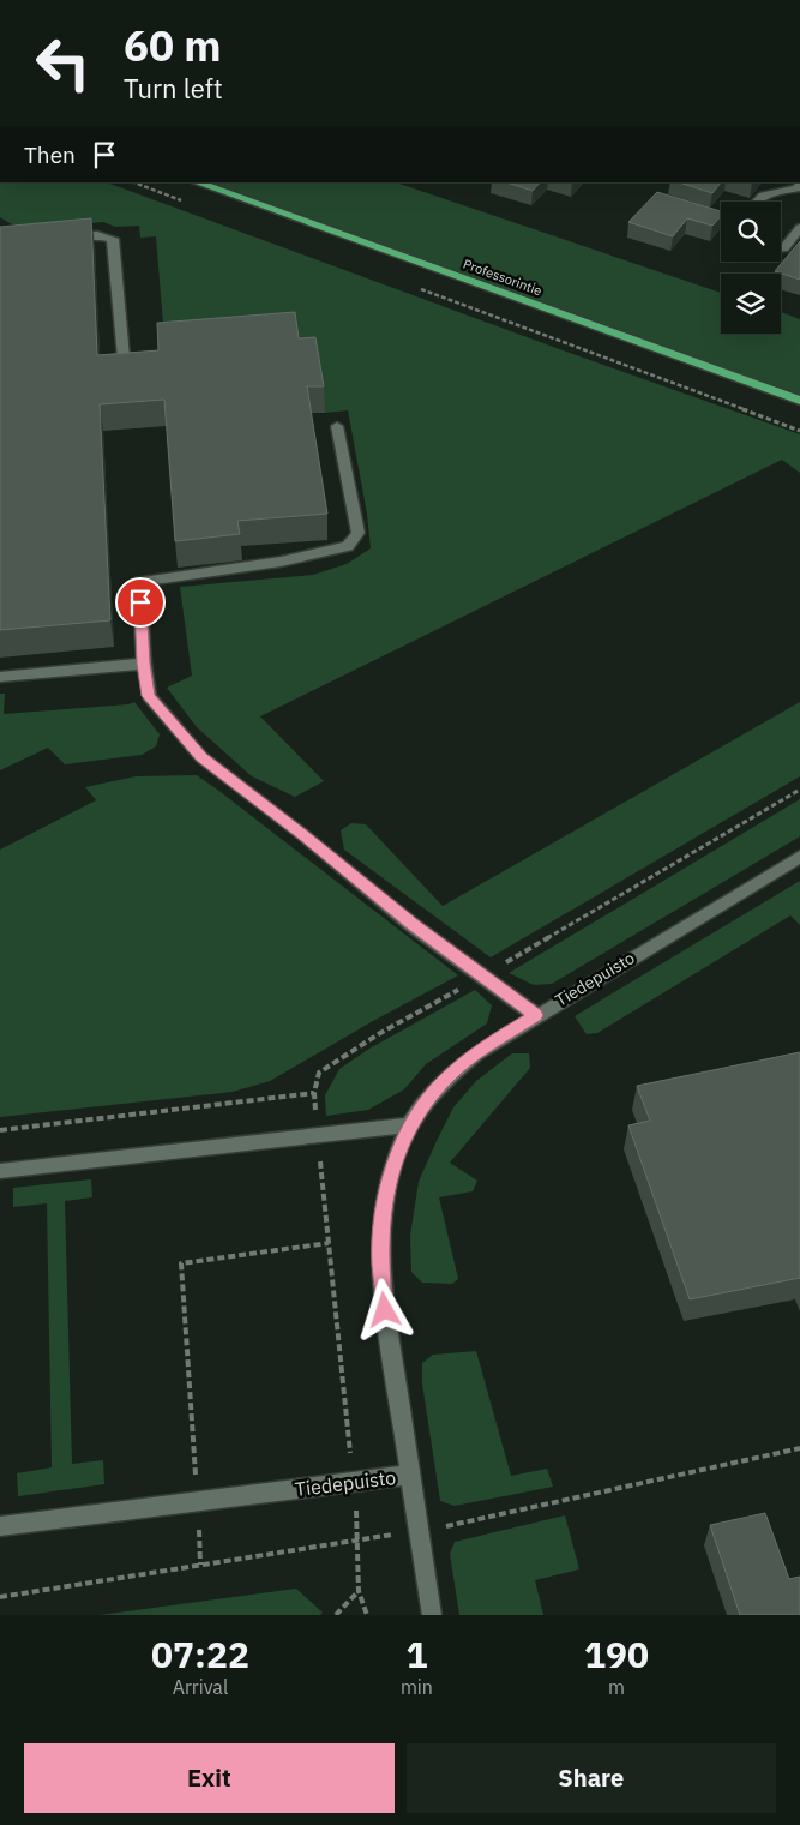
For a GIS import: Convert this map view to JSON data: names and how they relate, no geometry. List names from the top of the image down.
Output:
{
  "streets": {
    "main road": ["Professorintie"],
    "street": ["Tiedepuisto"]
  },
  "page": {
    "turn": ["60 m", "Turn left"],
    "then": "Then",
    "eta": [
      "07:22",
      "Arrival",
      "1",
      "min",
      "190",
      "m"
    ],
    "buttons": ["Exit", "Share"]
  }
}
